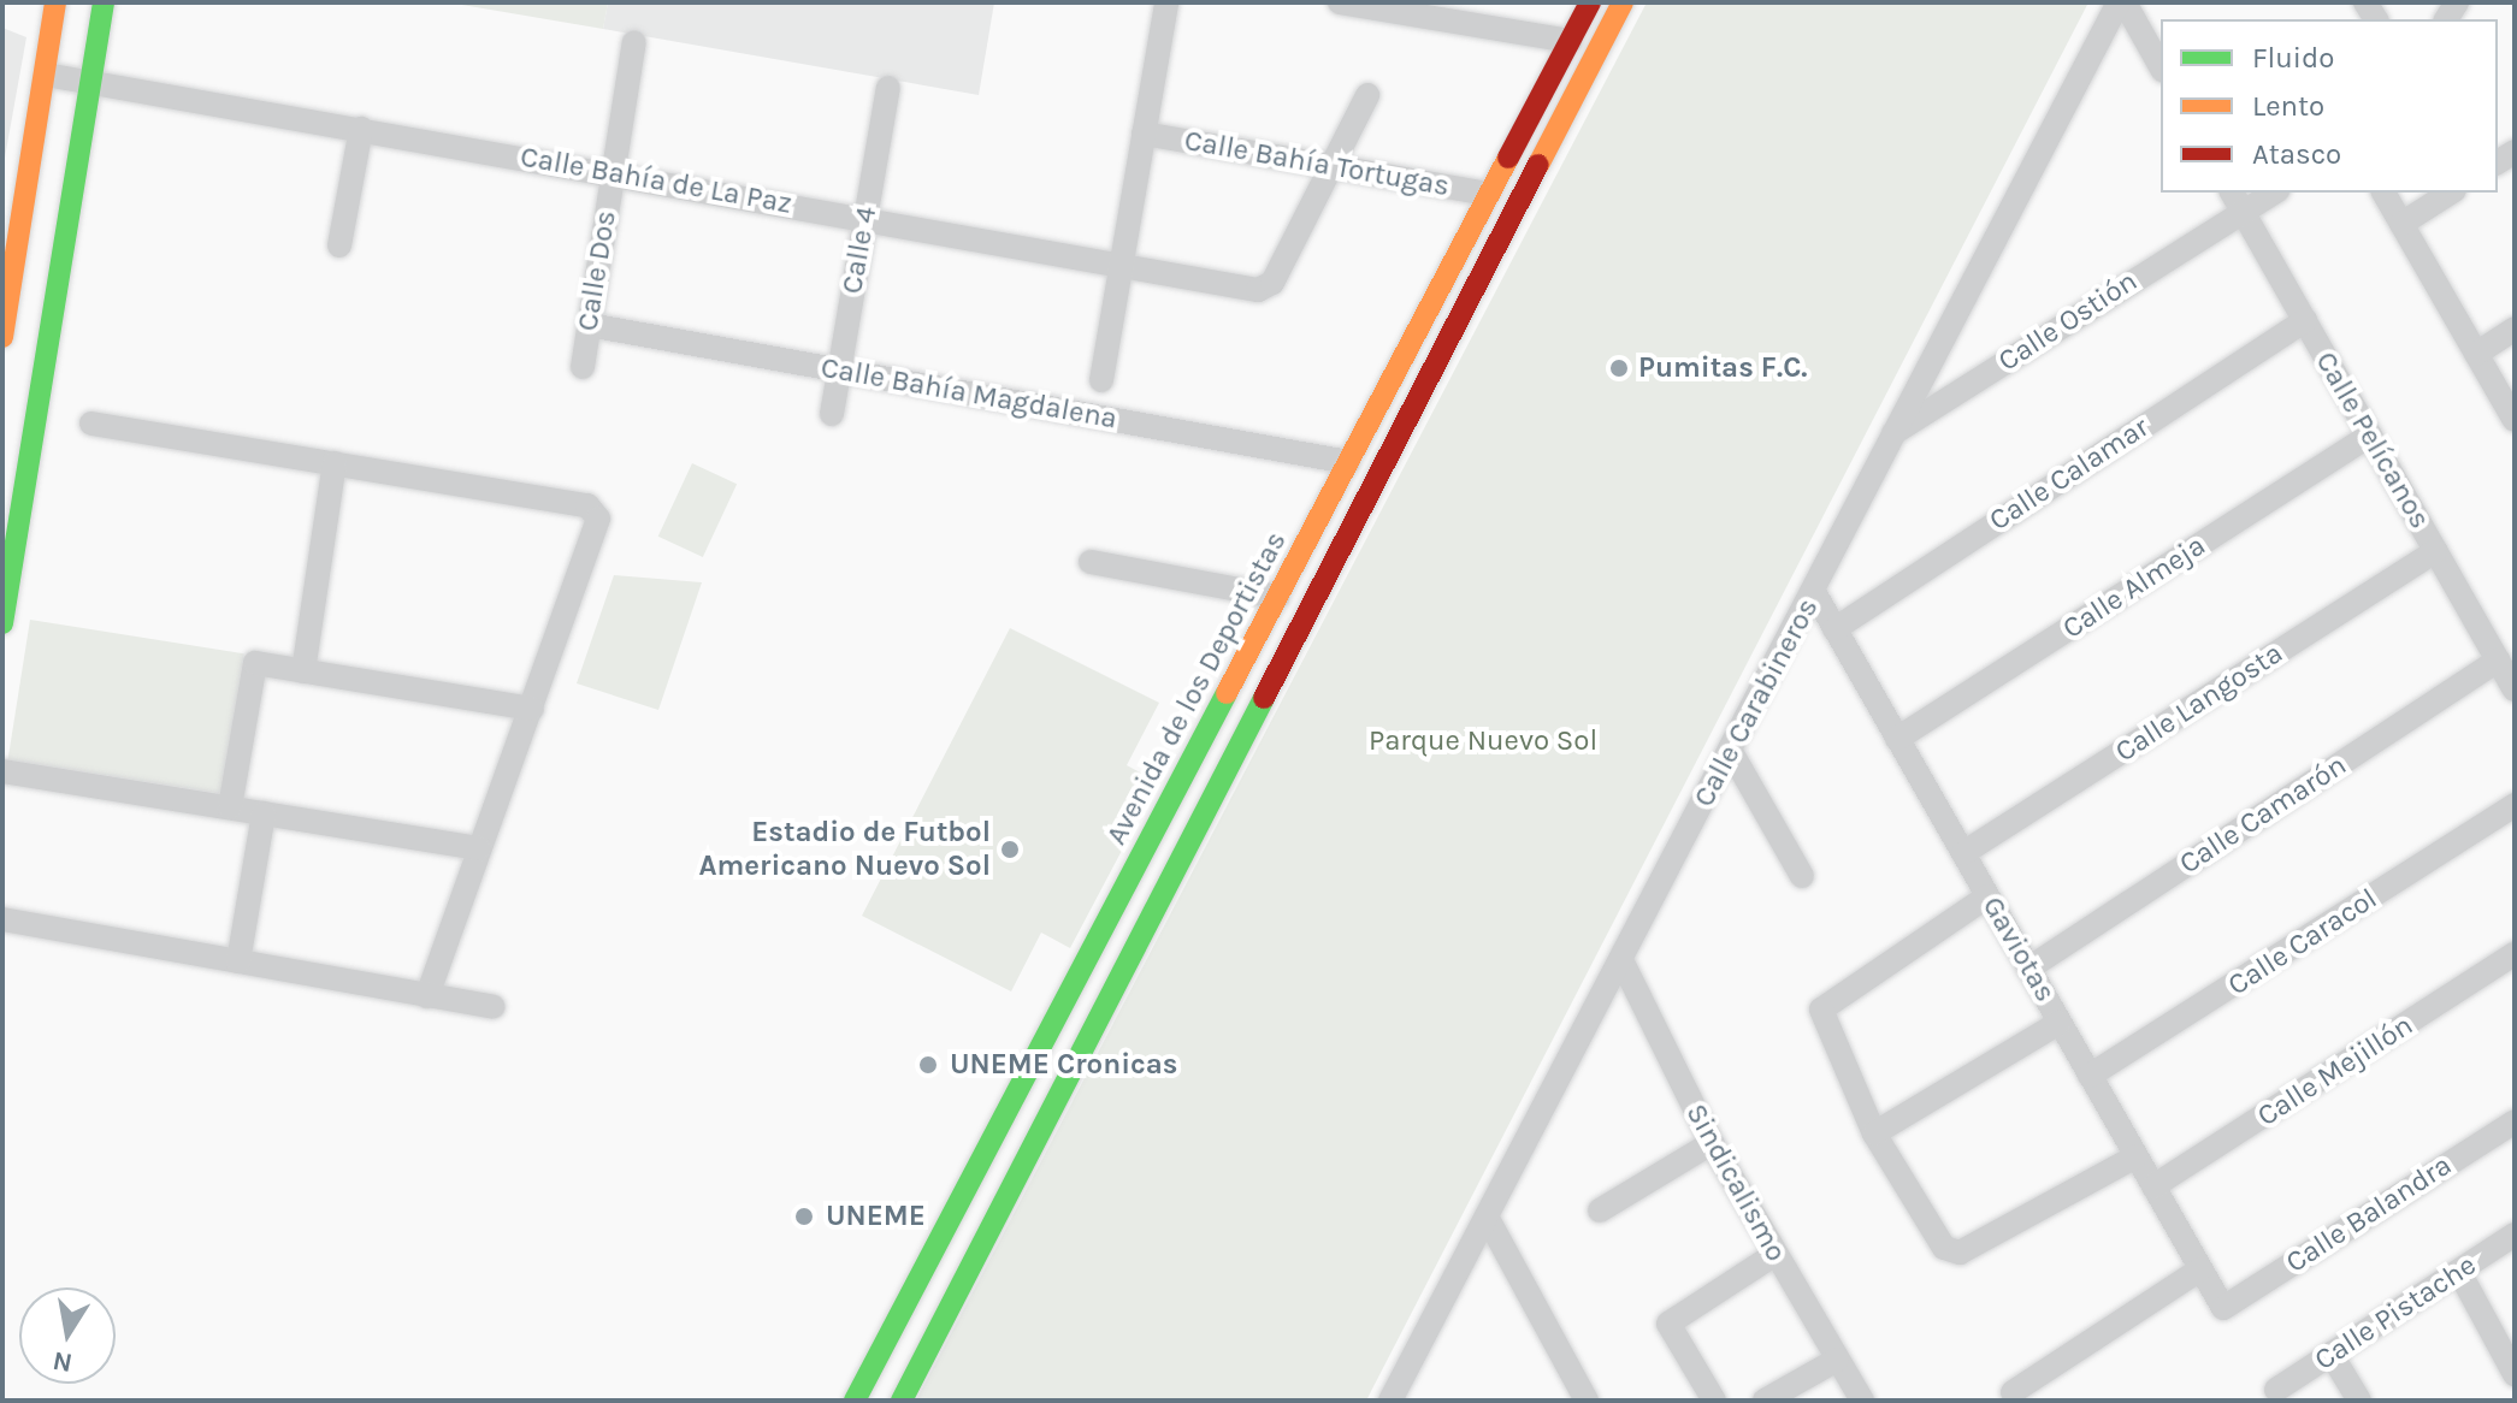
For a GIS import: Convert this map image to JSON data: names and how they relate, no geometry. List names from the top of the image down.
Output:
{
  "streets": {
    "street": [
      "Calle Bahía Tortugas",
      "Calle Bahía de La Paz",
      "Calle 4",
      "Calle Dos",
      "Calle Ostión",
      "Calle Bahía Magdalena",
      "Calle Pelícanos",
      "Calle Calamar",
      "Calle Almeja",
      "Avenida de los Deportistas",
      "Calle Carabineros",
      "Calle Langosta",
      "Calle Camarón",
      "Calle Caracol",
      "Gaviotas",
      "Calle Mejillón",
      "Sindicalismo",
      "Calle Balandra",
      "Calle Pistache"
    ]
  },
  "crossings": [
    ["Calle Bahía Tortugas", "Calle Bahía de La Paz"],
    ["Calle Bahía Tortugas", "Avenida de los Deportistas"],
    ["Calle Bahía de La Paz", "Calle 4"],
    ["Calle Bahía de La Paz", "Calle Dos"],
    ["Calle 4", "Calle Bahía Magdalena"],
    ["Calle Dos", "Calle Bahía Magdalena"],
    ["Calle Ostión", "Calle Pelícanos"],
    ["Calle Ostión", "Calle Carabineros"],
    ["Calle Bahía Magdalena", "Avenida de los Deportistas"],
    ["Calle Pelícanos", "Calle Calamar"],
    ["Calle Pelícanos", "Calle Almeja"],
    ["Calle Pelícanos", "Calle Langosta"],
    ["Calle Pelícanos", "Calle Camarón"],
    ["Calle Calamar", "Gaviotas"],
    ["Calle Almeja", "Gaviotas"],
    ["Calle Carabineros", "Gaviotas"],
    ["Calle Carabineros", "Sindicalismo"],
    ["Calle Langosta", "Gaviotas"],
    ["Calle Camarón", "Gaviotas"],
    ["Calle Caracol", "Gaviotas"],
    ["Gaviotas", "Calle Mejillón"],
    ["Gaviotas", "Calle Balandra"]
  ],
  "parks": ["Parque Nuevo Sol"],
  "places": [
    "Pumitas F.C.",
    "Estadio de Futbol Americano Nuevo Sol",
    "UNEME Cronicas",
    "UNEME"
  ],
  "legend": ["Fluido", "Lento", "Atasco"],
  "north": "bottom"
}
